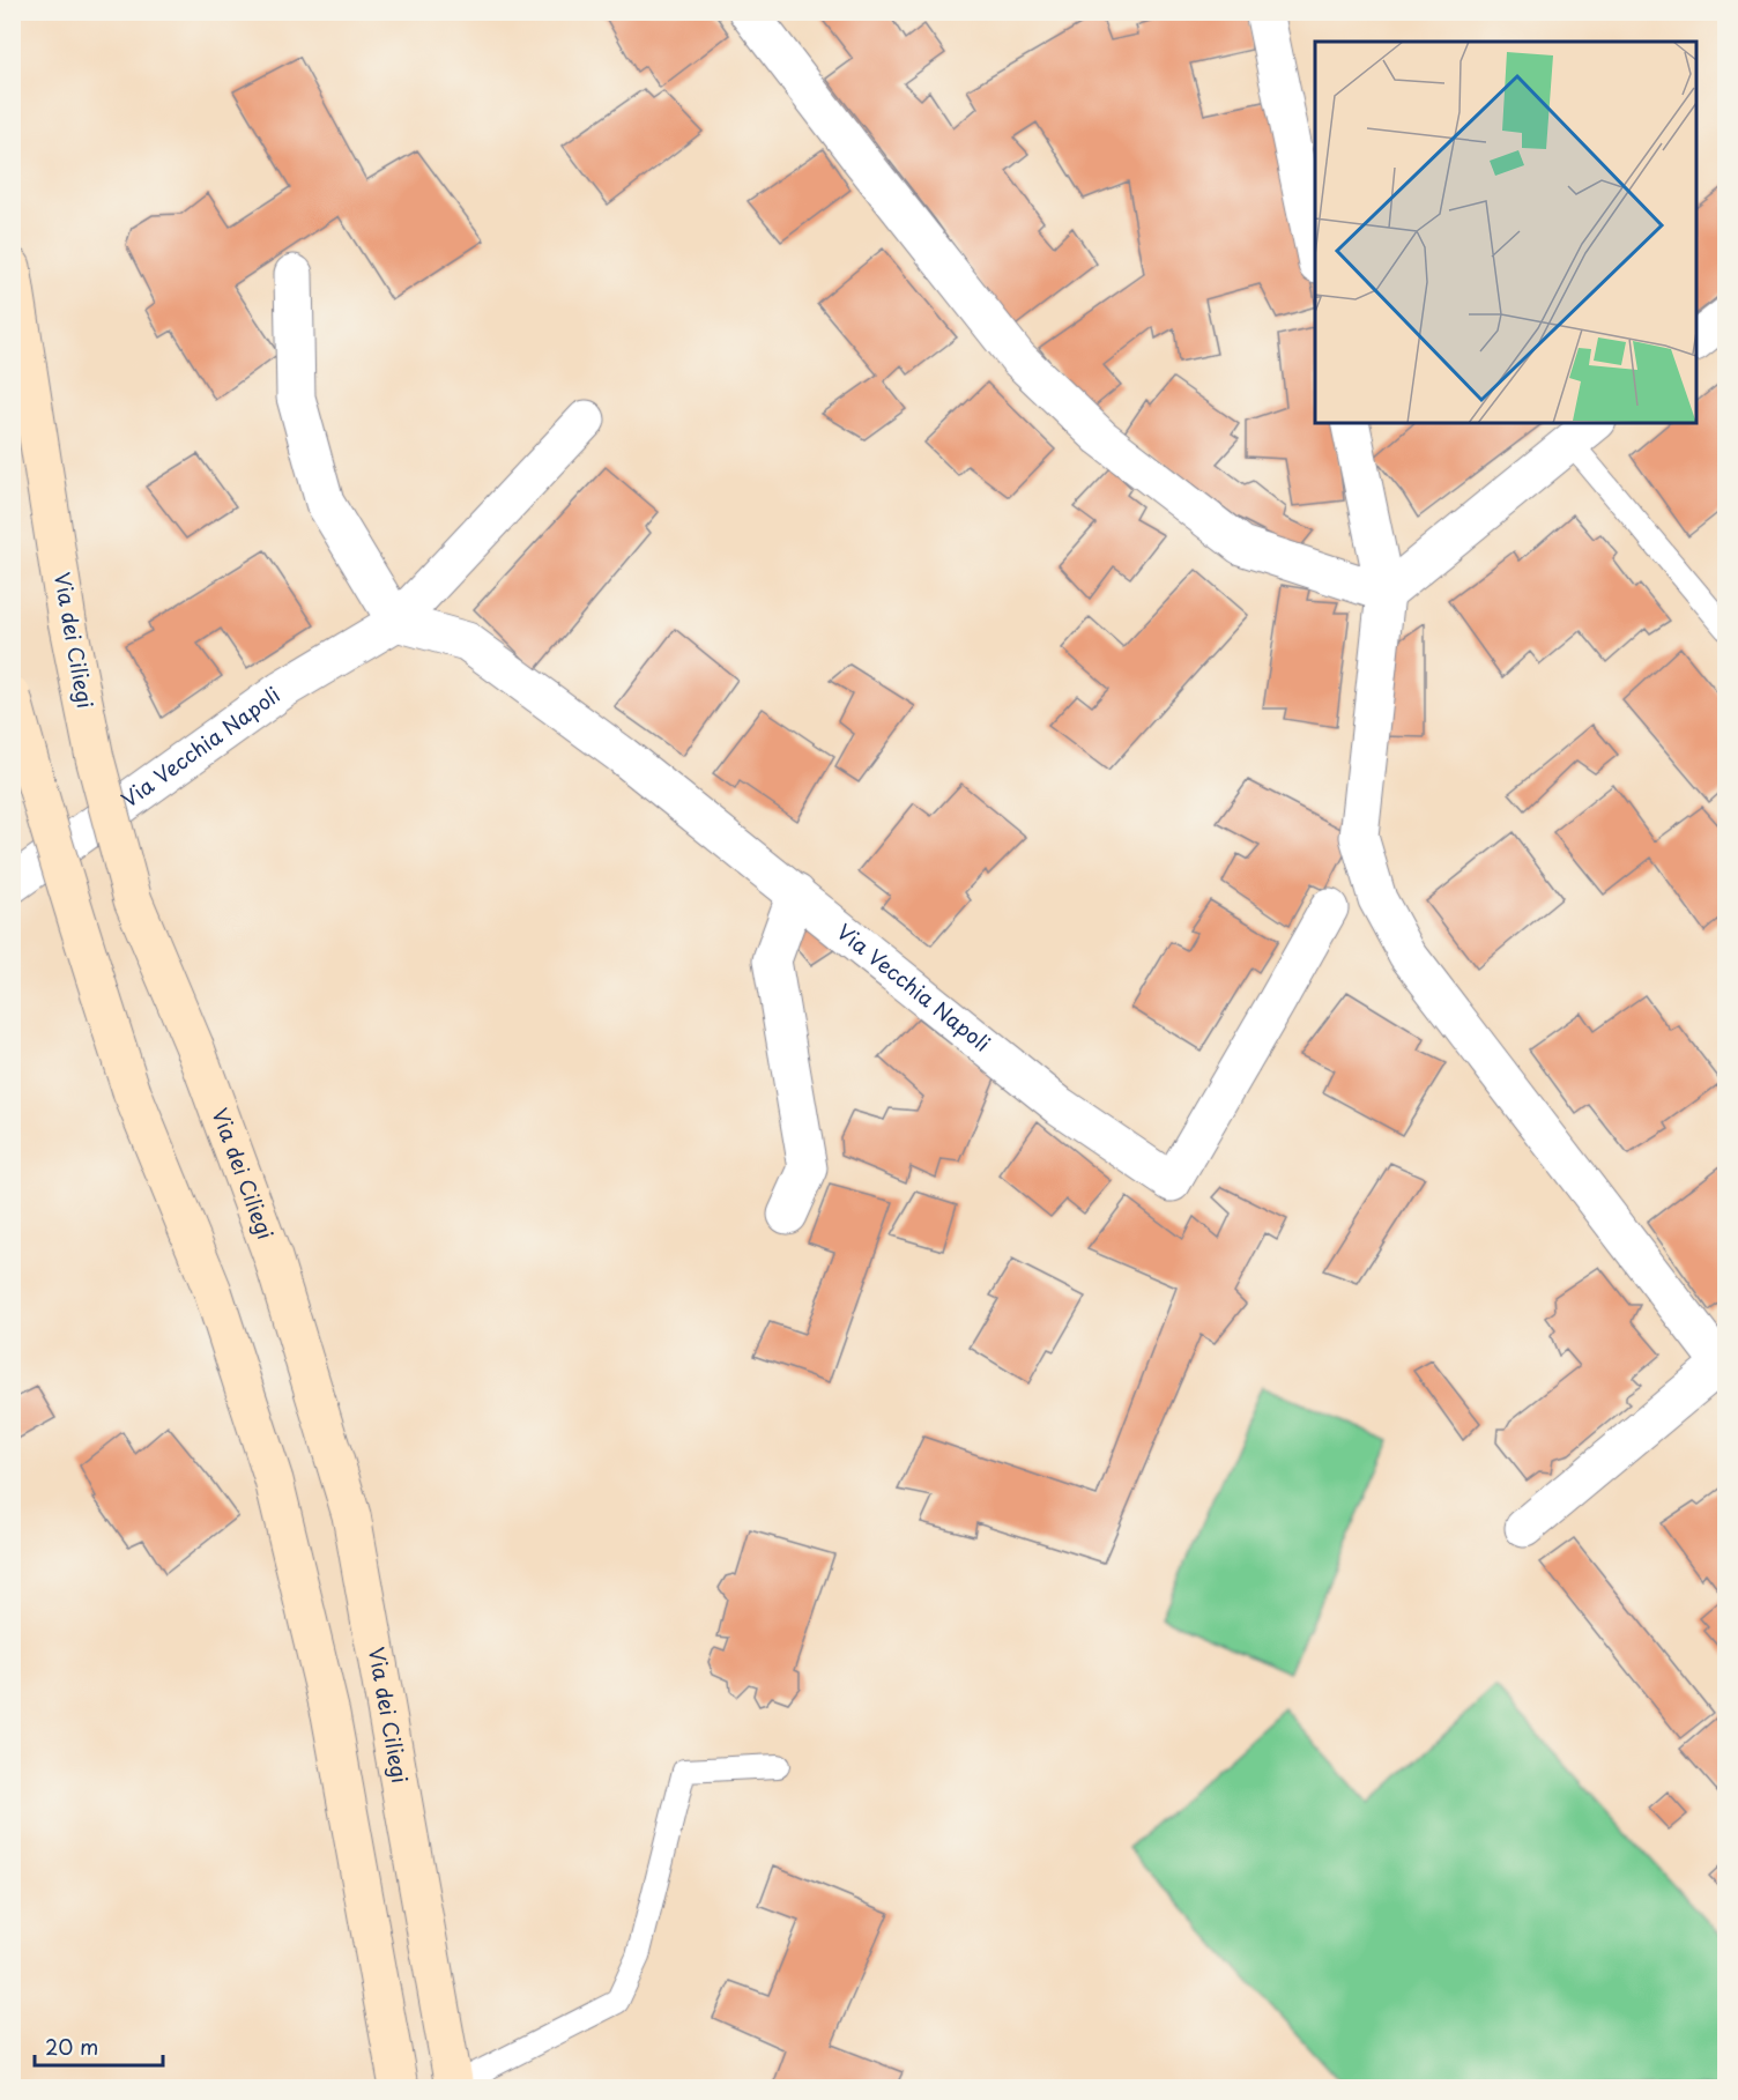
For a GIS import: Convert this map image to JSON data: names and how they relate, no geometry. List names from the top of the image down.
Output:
{
  "streets": {
    "main road": ["Via dei Ciliegi"],
    "street": ["Via Vecchia Napoli"]
  },
  "scale_bar": "20 m"
}
